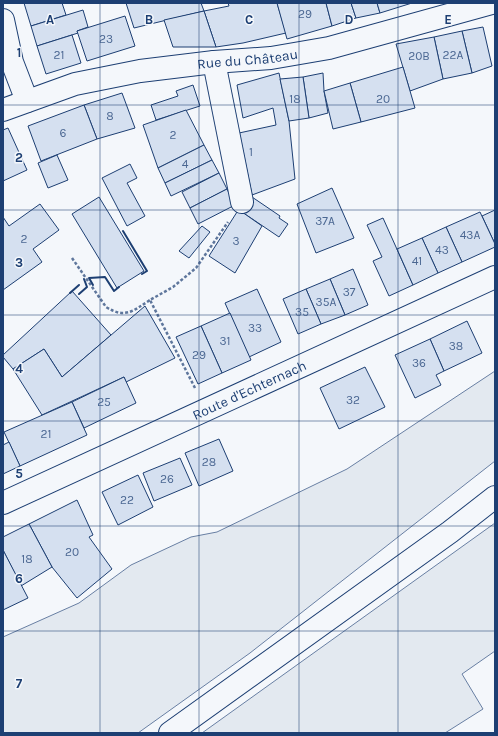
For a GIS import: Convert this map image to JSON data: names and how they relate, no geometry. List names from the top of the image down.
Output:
{
  "streets": {
    "street": ["Rue du Château", "Route d'Echternach"]
  },
  "house_numbers": [
    "29",
    "23",
    "21",
    "22A",
    "20B",
    "18",
    "20",
    "8",
    "6",
    "2",
    "1",
    "4",
    "37A",
    "43A",
    "2",
    "3",
    "43",
    "41",
    "37",
    "35A",
    "35",
    "33",
    "31",
    "38",
    "29",
    "36",
    "32",
    "25",
    "21",
    "28",
    "26",
    "22",
    "20",
    "18"
  ],
  "grid": {
    "columns": [
      "A",
      "B",
      "C",
      "D",
      "E"
    ],
    "rows": [
      "1",
      "2",
      "3",
      "4",
      "5",
      "6",
      "7"
    ]
  }
}
